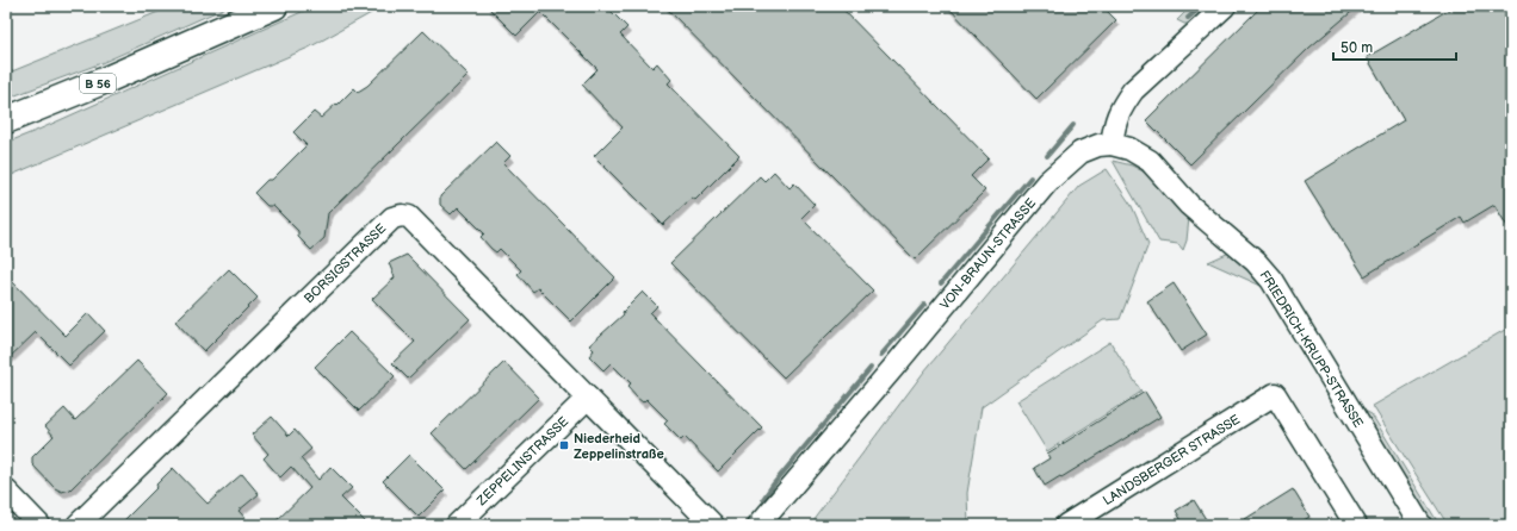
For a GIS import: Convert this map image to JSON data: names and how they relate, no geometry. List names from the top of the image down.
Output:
{
  "streets": {
    "highway": ["B 56"],
    "street": [
      "VON-BRAUN-STRASSE",
      "BORSIGSTRASSE",
      "FRIEDRICH-KRUPP-STRASSE",
      "LANDSBERGER STRASSE",
      "ZEPPELINSTRASSE"
    ]
  },
  "crossings": [
    ["VON-BRAUN-STRASSE", "FRIEDRICH-KRUPP-STRASSE"],
    ["BORSIGSTRASSE", "ZEPPELINSTRASSE"]
  ],
  "places": {
    "transit": ["Niederheid Zeppelinstraße"]
  },
  "scale_bar": "50 m"
}
